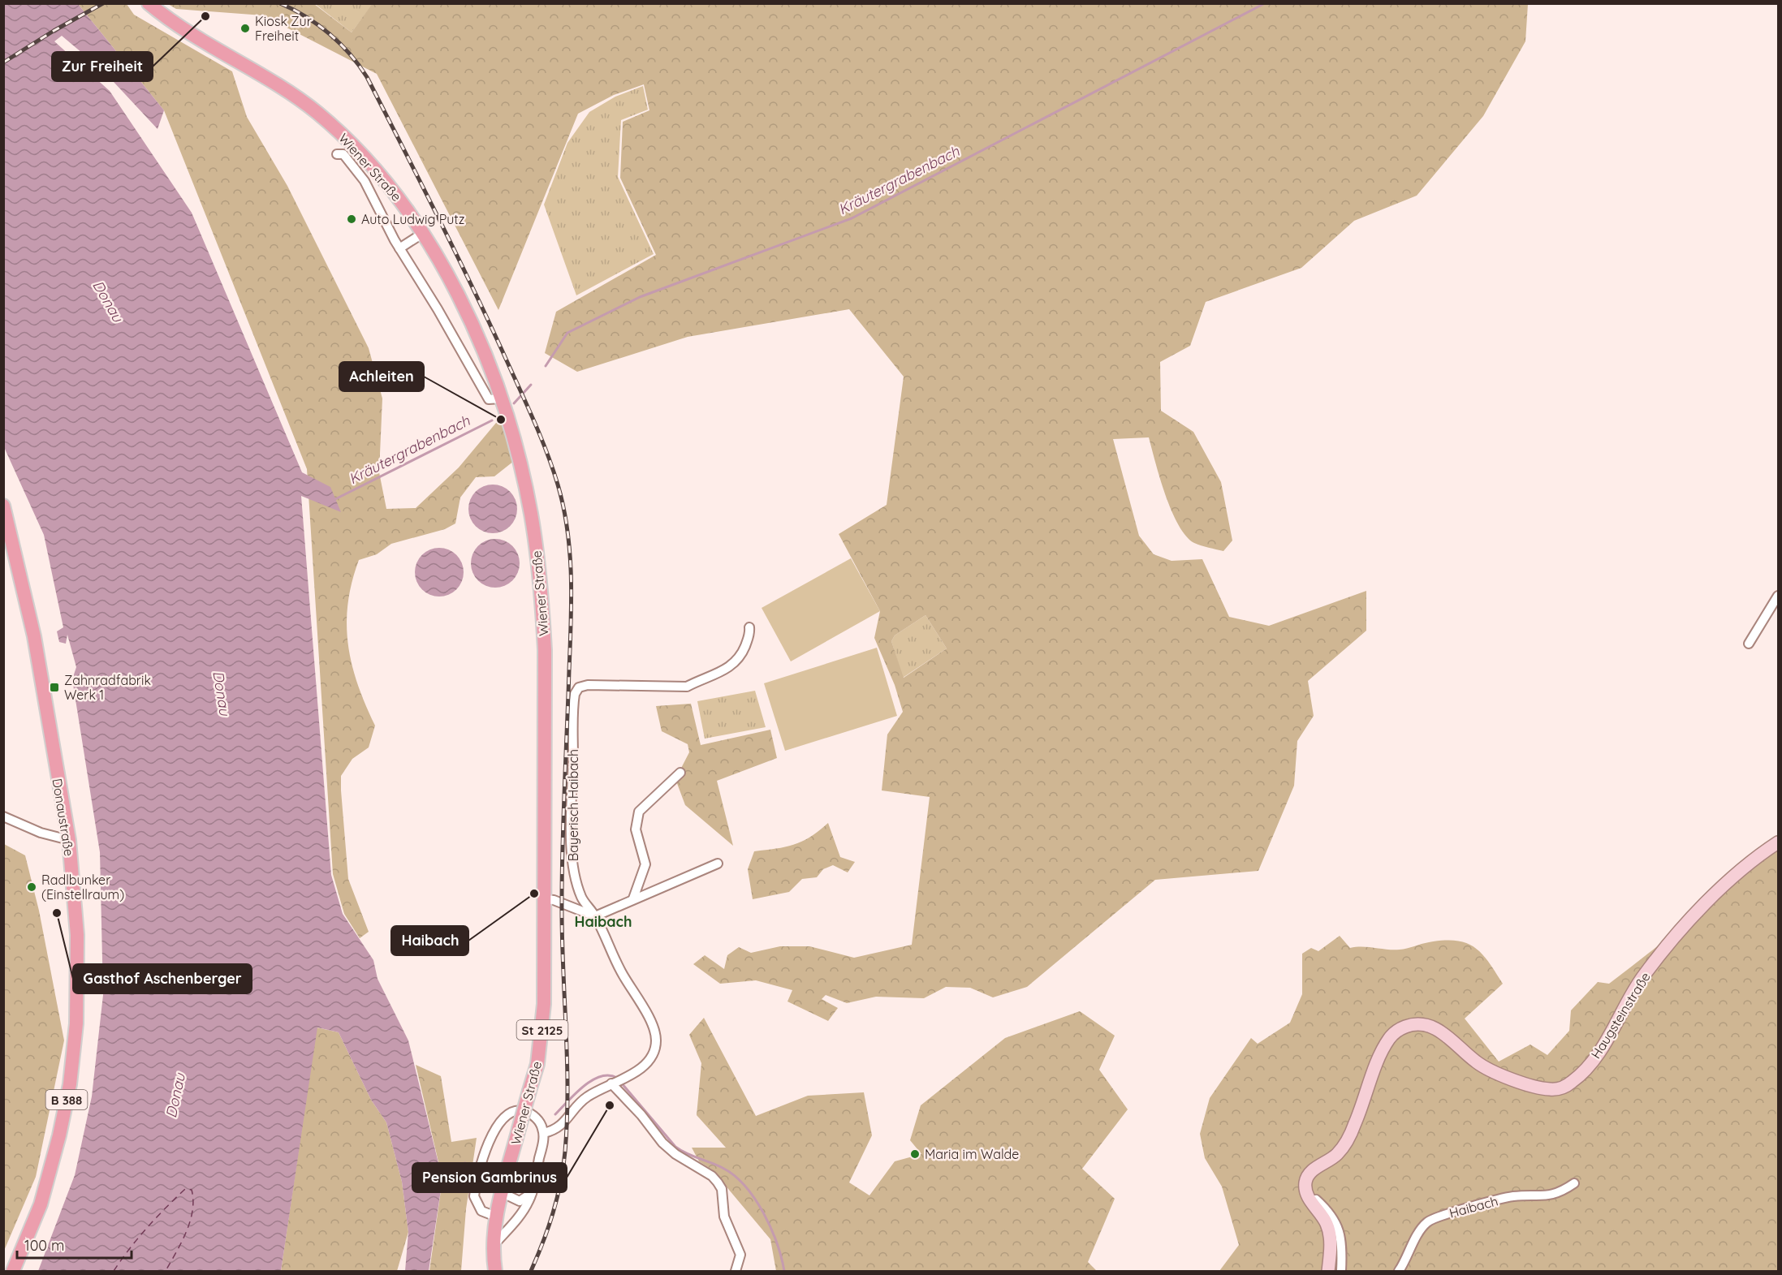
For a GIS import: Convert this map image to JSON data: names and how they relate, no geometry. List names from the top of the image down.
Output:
{
  "streets": {
    "main road": [
      "Wiener Straße",
      "Donaustraße",
      "Haugsteinstraße",
      "St 2125",
      "B 388"
    ],
    "street": ["Bayerisch Haibach", "Haibach"]
  },
  "districts": ["Haibach"],
  "water": ["Kräutergrabenbach", "Donau"],
  "places": {
    "other": [
      "Zur Freiheit",
      "Kiosk Zur Freiheit",
      "Auto Ludwig Putz",
      "Achleiten",
      "Radlbunker (Einstellraum)",
      "Haibach",
      "Gasthof Aschenberger",
      "Pension Gambrinus",
      "Maria im Walde"
    ],
    "transit": ["Zahnradfabrik Werk 1"]
  },
  "scale_bar": "100 m"
}
